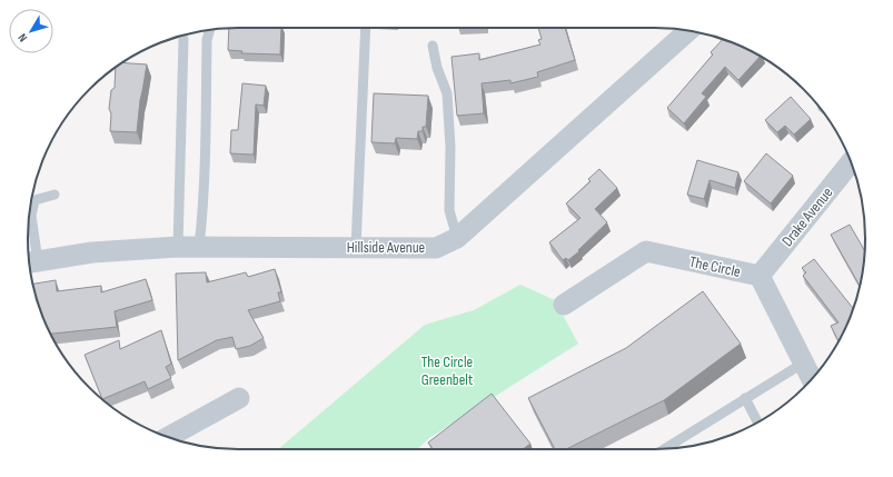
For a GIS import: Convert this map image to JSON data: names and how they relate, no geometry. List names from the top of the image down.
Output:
{
  "streets": {
    "street": ["Drake Avenue", "Hillside Avenue", "The Circle"]
  },
  "crossings": [
    ["Drake Avenue", "The Circle"]
  ],
  "parks": ["The Circle Greenbelt"],
  "north": "bottom left"
}
